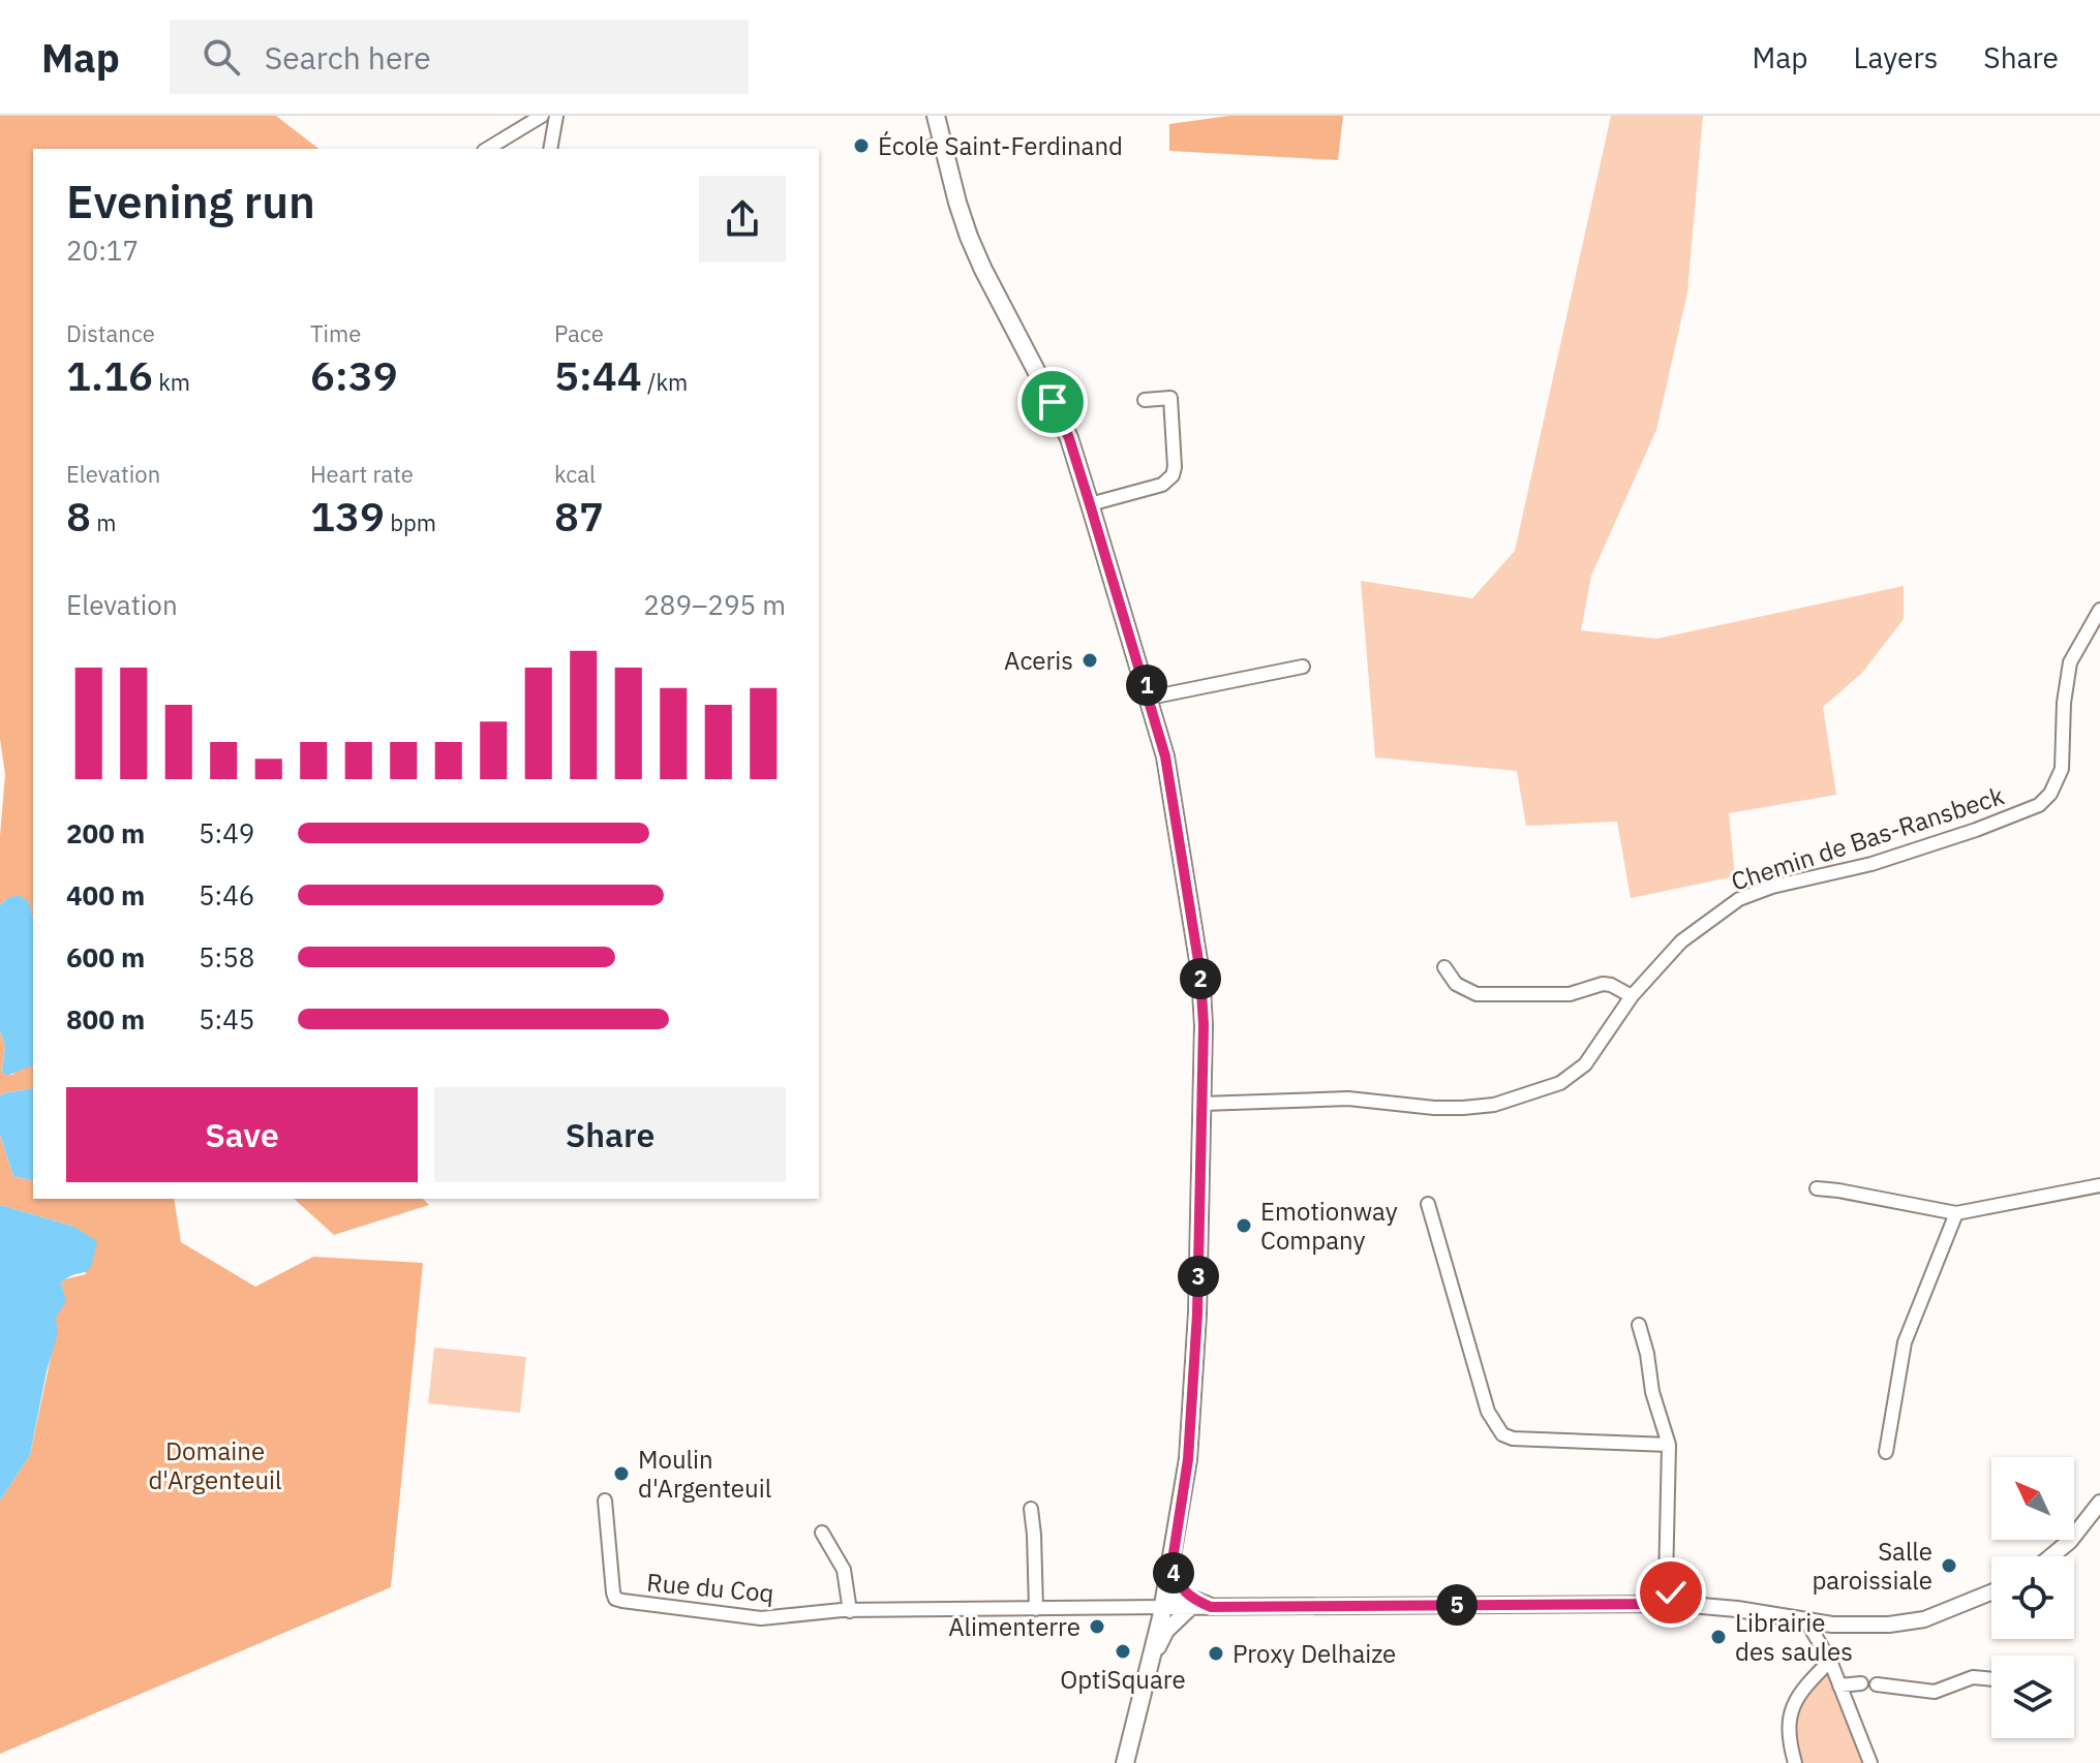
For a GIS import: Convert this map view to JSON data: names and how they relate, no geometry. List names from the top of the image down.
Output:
{
  "streets": {
    "street": ["Chemin de Bas-Ransbeck", "Rue du Coq"]
  },
  "parks": ["Domaine d'Argenteuil"],
  "places": [
    "École Saint-Ferdinand",
    "Aceris",
    "Emotionway Company",
    "Moulin d'Argenteuil",
    "Salle paroissiale",
    "Alimenterre",
    "Librairie des saules",
    "OptiSquare",
    "Proxy Delhaize"
  ],
  "north": "top left",
  "page": {
    "header": "Map",
    "search": "Search here",
    "nav": ["Map", "Layers", "Share"],
    "heading": ["Evening run", "20:17"],
    "stats": [
      ["Distance", "1.16 km"],
      ["Time", "6:39"],
      ["Pace", "5:44 /km"],
      ["Elevation", "8 m"],
      ["Heart rate", "139 bpm"],
      ["kcal", "87"]
    ],
    "chart": ["Elevation", "289–295 m"],
    "pins": [
      "1",
      "2",
      "3",
      "4",
      "5"
    ],
    "list": [
      {
        "name": "200 m",
        "note": "5:49"
      },
      {
        "name": "400 m",
        "note": "5:46"
      },
      {
        "name": "600 m",
        "note": "5:58"
      },
      {
        "name": "800 m",
        "note": "5:45"
      }
    ],
    "buttons": ["Save", "Share"]
  }
}
